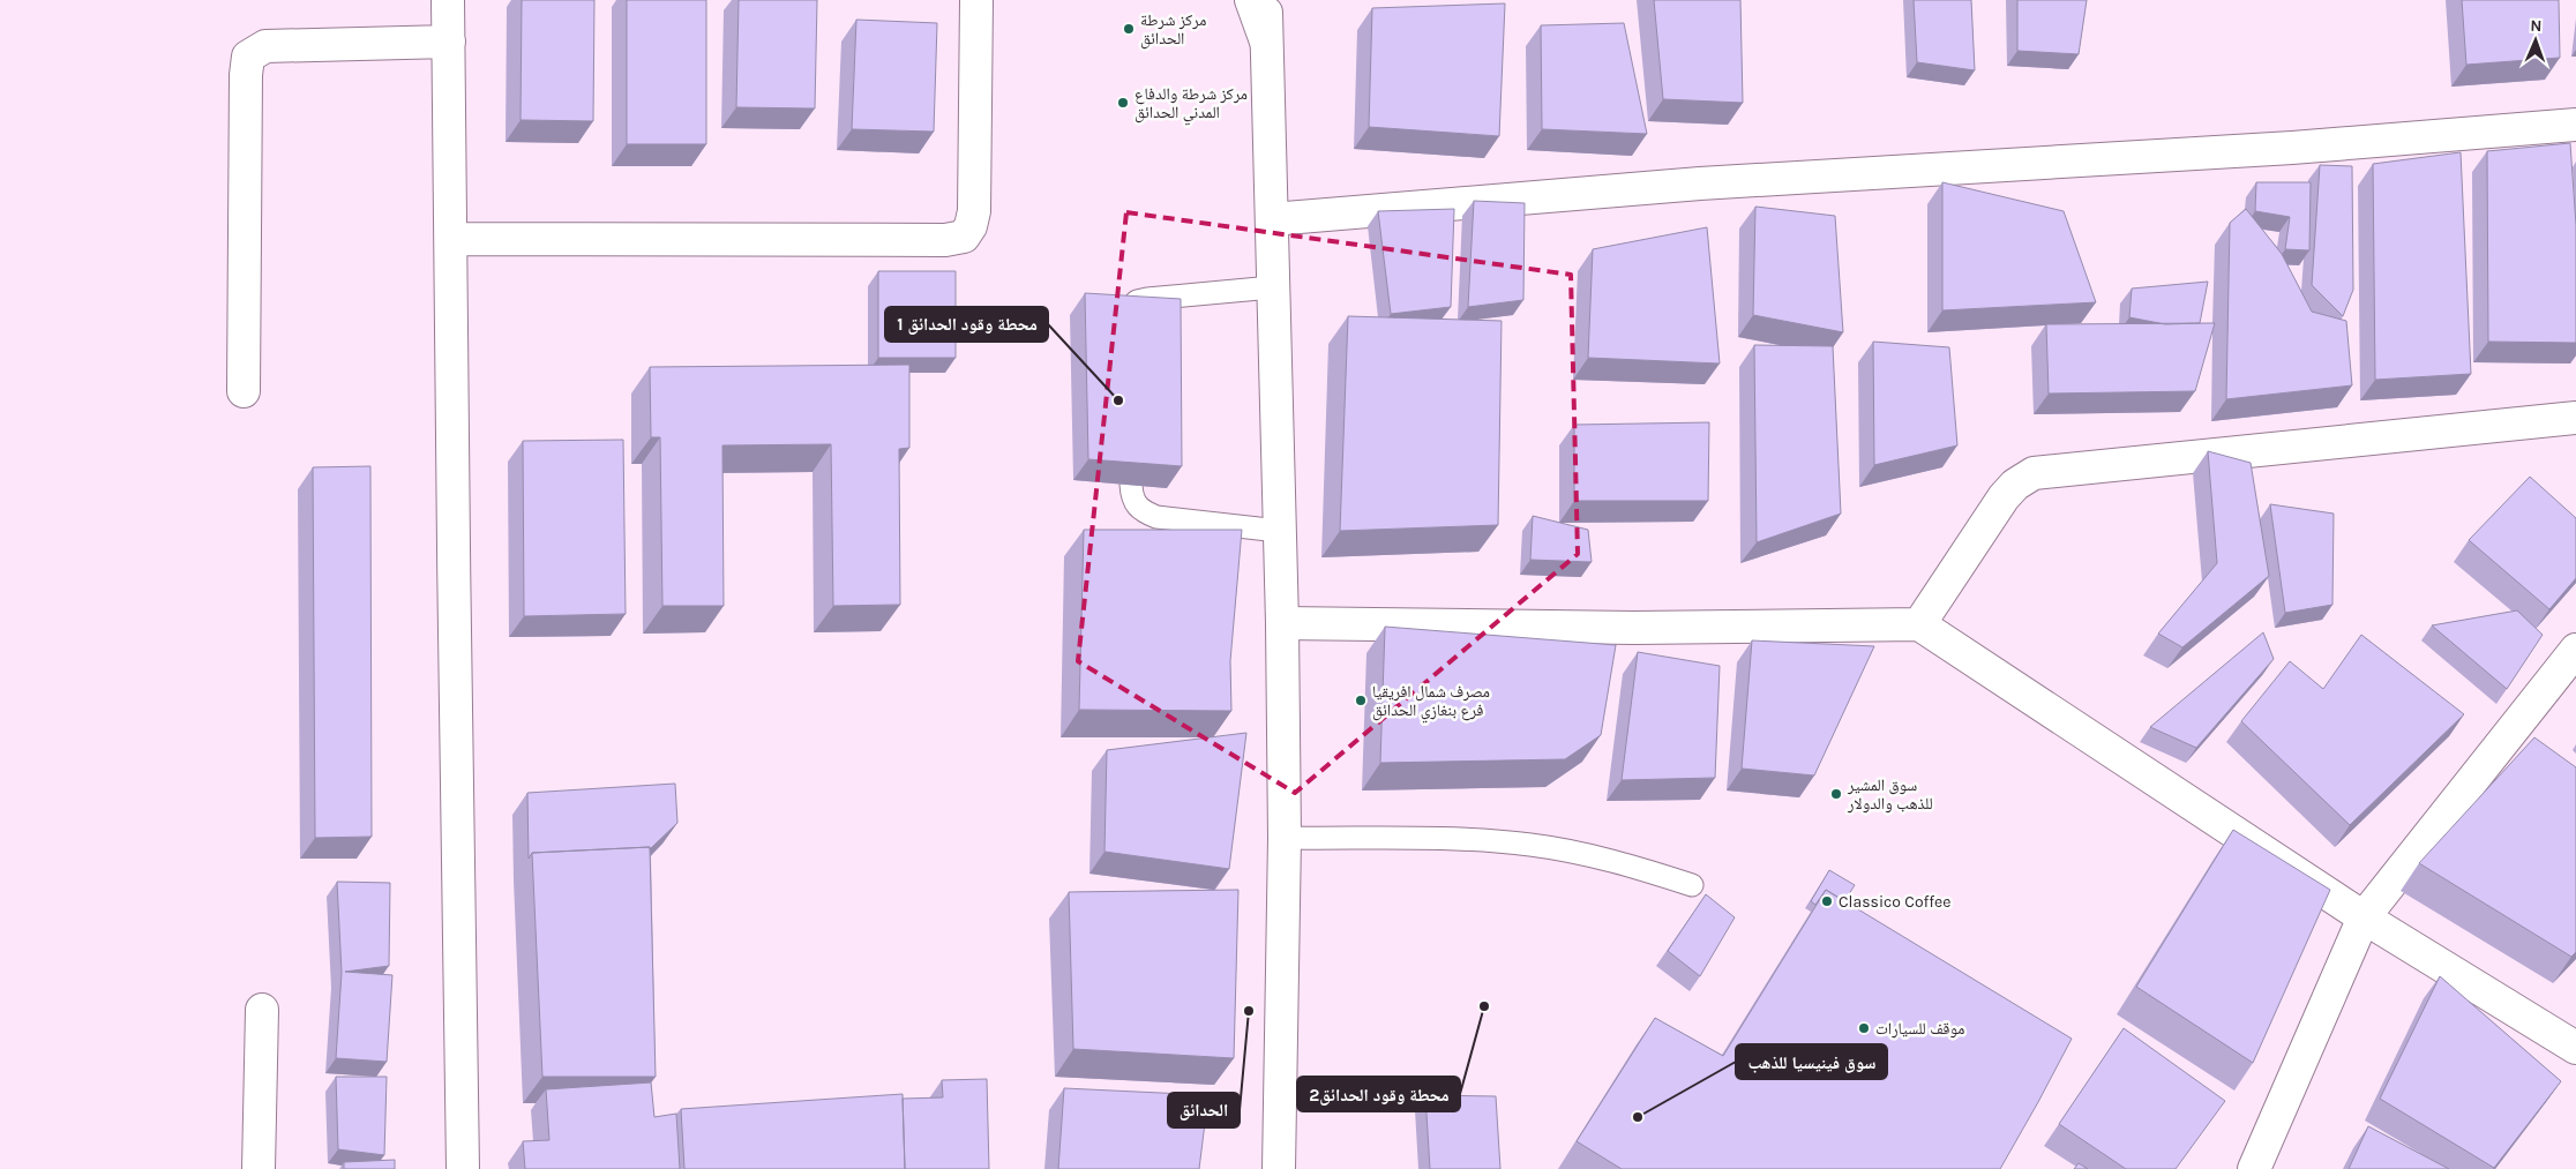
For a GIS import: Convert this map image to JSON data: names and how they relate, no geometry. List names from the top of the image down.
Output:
{
  "places": [
    "مركز شرطة الحدائق",
    "مركز شرطة والدفاع المدني الحدائق",
    "محطة وقود الحدائق 1",
    "مصرف شمال افريقيا فرع بنغازي الحدائق",
    "سوق المشير للذهب والدولار",
    "Classico Coffee",
    "محطة وقود الحدائق2",
    "الحدائق",
    "موقف للسيارات",
    "سوق فينيسيا للذهب"
  ],
  "north": "top"
}
